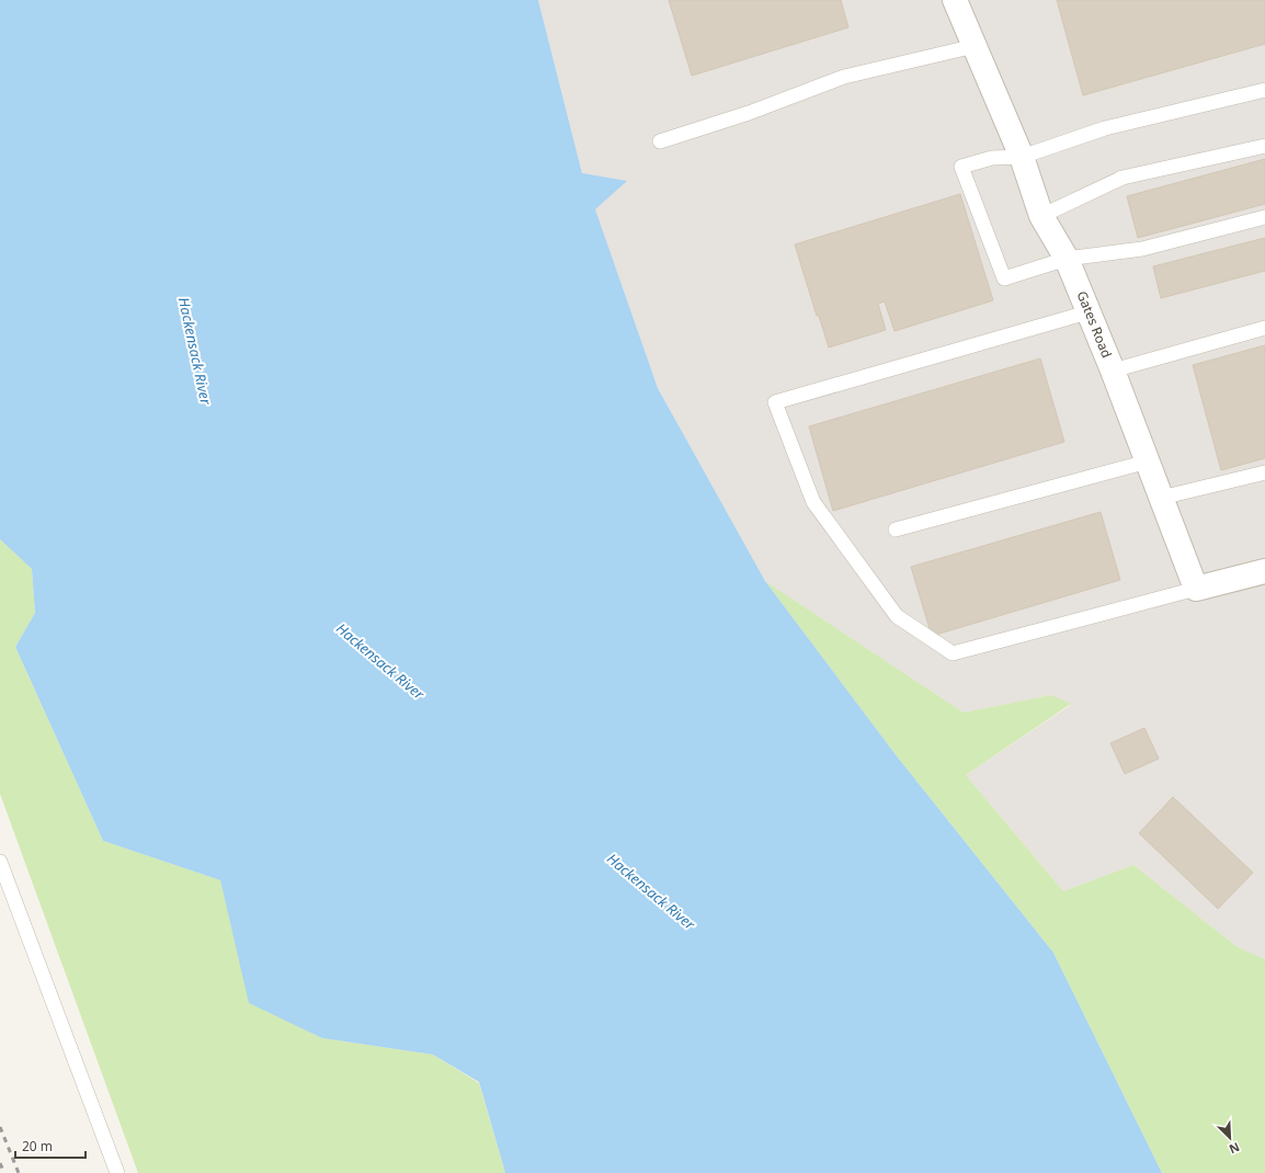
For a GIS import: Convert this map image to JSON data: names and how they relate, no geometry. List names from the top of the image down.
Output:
{
  "streets": {
    "street": ["Gates Road"]
  },
  "water": ["Hackensack River"],
  "scale_bar": "20 m",
  "north": "bottom right"
}
